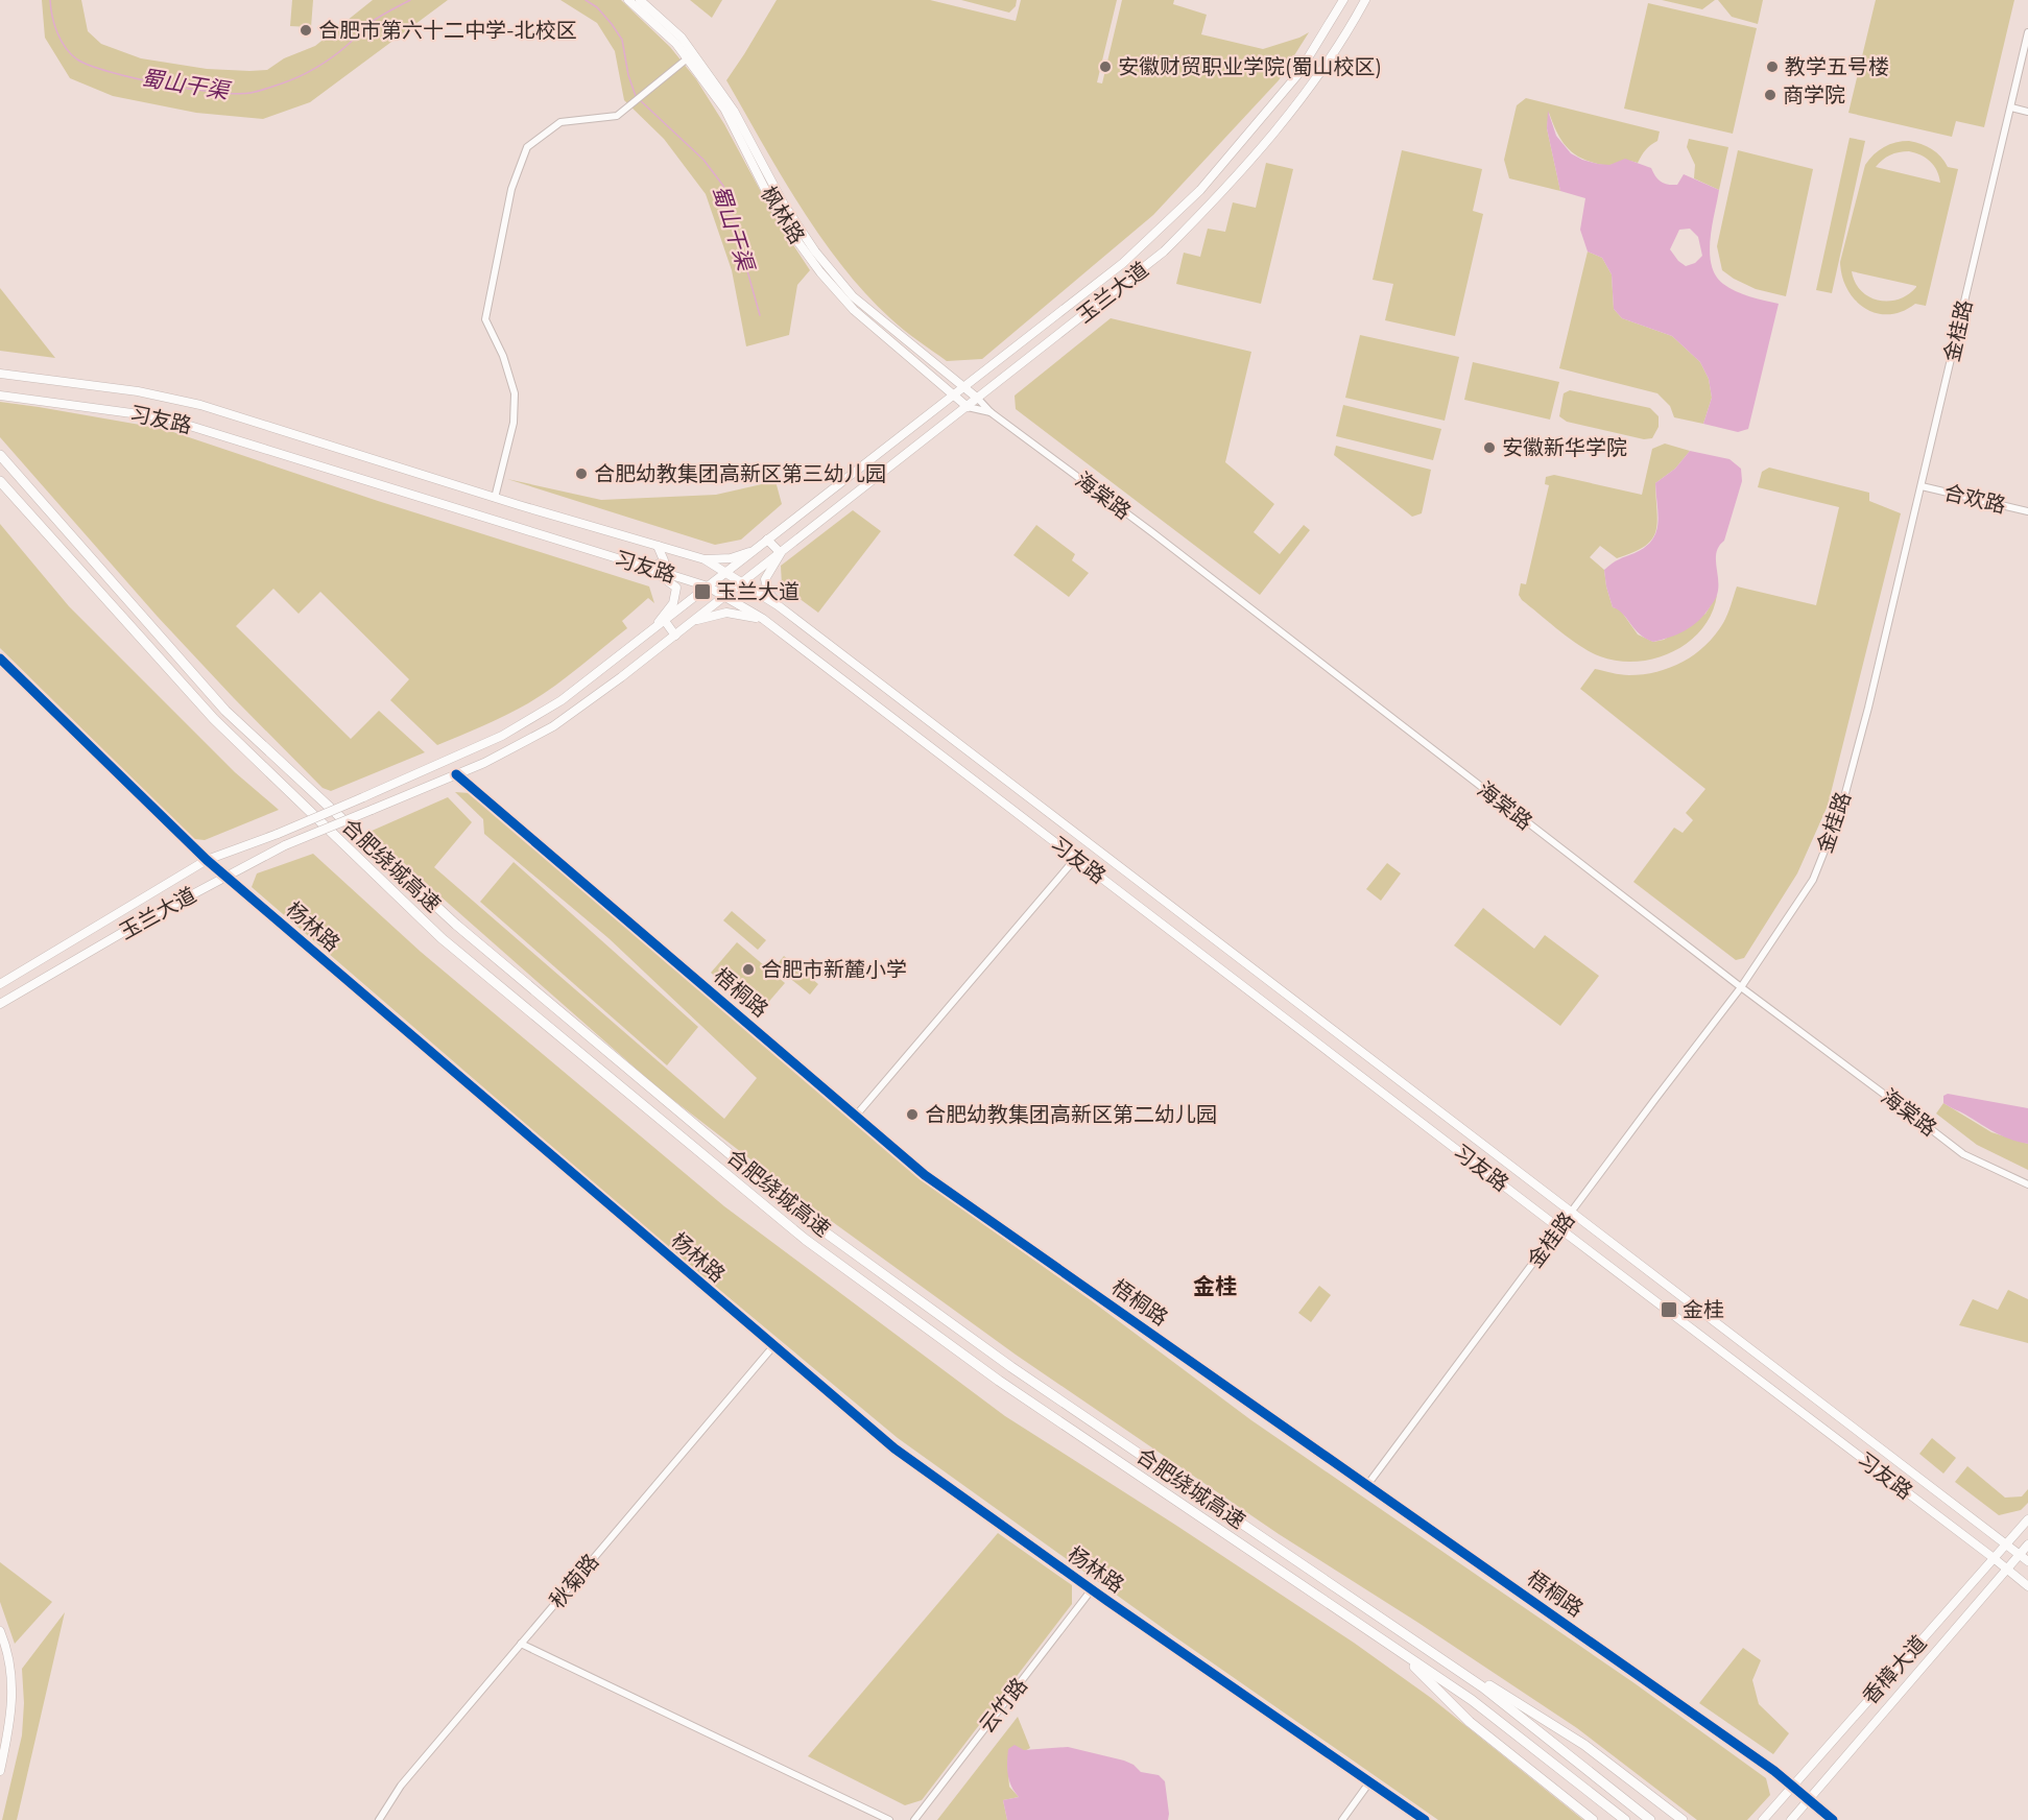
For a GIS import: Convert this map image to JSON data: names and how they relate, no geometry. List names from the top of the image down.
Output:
{
  "streets": {
    "highway": ["合肥绕城高速"],
    "main road": [
      "枫林路",
      "玉兰大道",
      "习友路",
      "香樟大道"
    ],
    "street": [
      "金桂路",
      "海棠路",
      "合欢路",
      "杨林路",
      "梧桐路",
      "秋菊路",
      "云竹路"
    ]
  },
  "crossings": [
    ["枫林路", "玉兰大道"],
    ["枫林路", "海棠路"],
    ["玉兰大道", "习友路"],
    ["玉兰大道", "海棠路"],
    ["玉兰大道", "杨林路"],
    ["玉兰大道", "梧桐路"],
    ["金桂路", "习友路"],
    ["金桂路", "海棠路"],
    ["金桂路", "合欢路"],
    ["金桂路", "梧桐路"],
    ["习友路", "香樟大道"],
    ["杨林路", "秋菊路"],
    ["杨林路", "云竹路"],
    ["梧桐路", "香樟大道"]
  ],
  "districts": ["金桂"],
  "water": ["蜀山干渠"],
  "places": {
    "other": [
      "合肥市第六十二中学-北校区",
      "安徽财贸职业学院(蜀山校区)",
      "教学五号楼",
      "商学院",
      "安徽新华学院",
      "合肥幼教集团高新区第三幼儿园",
      "合肥市新麓小学",
      "合肥幼教集团高新区第二幼儿园"
    ],
    "transit": ["玉兰大道", "金桂"]
  }
}
